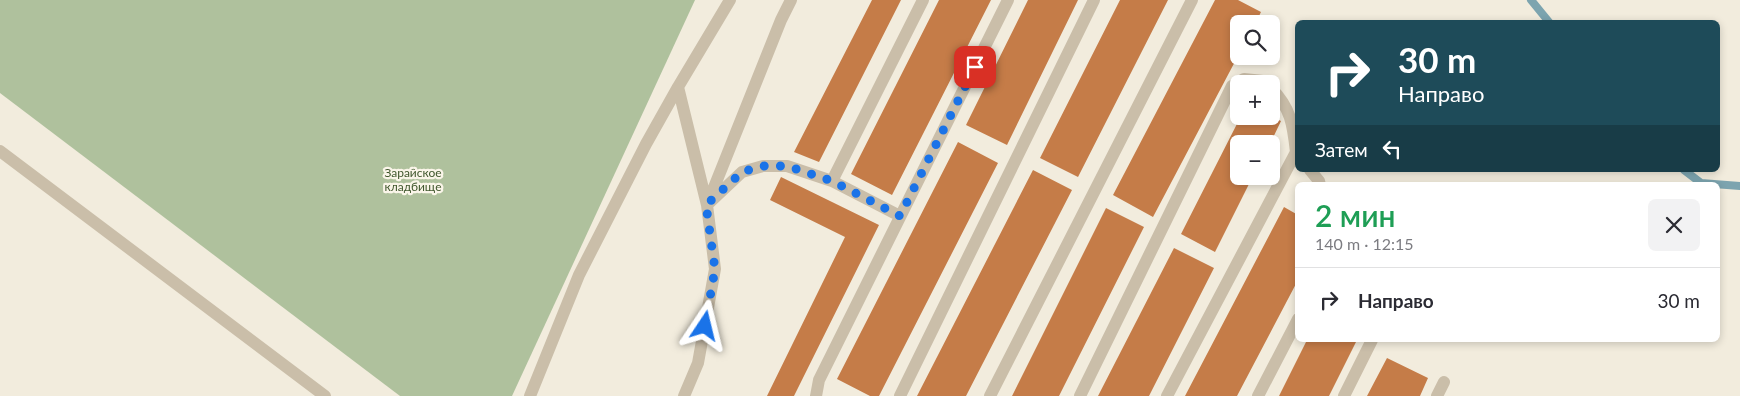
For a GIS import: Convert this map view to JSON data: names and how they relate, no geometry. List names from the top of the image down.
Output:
{
  "parks": ["Зарайское кладбище"],
  "page": {
    "map_buttons": ["+", "−"],
    "turn": ["30 m", "Направо"],
    "then": "Затем",
    "heading": ["2 мин", "140 m · 12:15"],
    "list": [
      {
        "name": "Направо",
        "value": "30 m"
      }
    ]
  }
}
